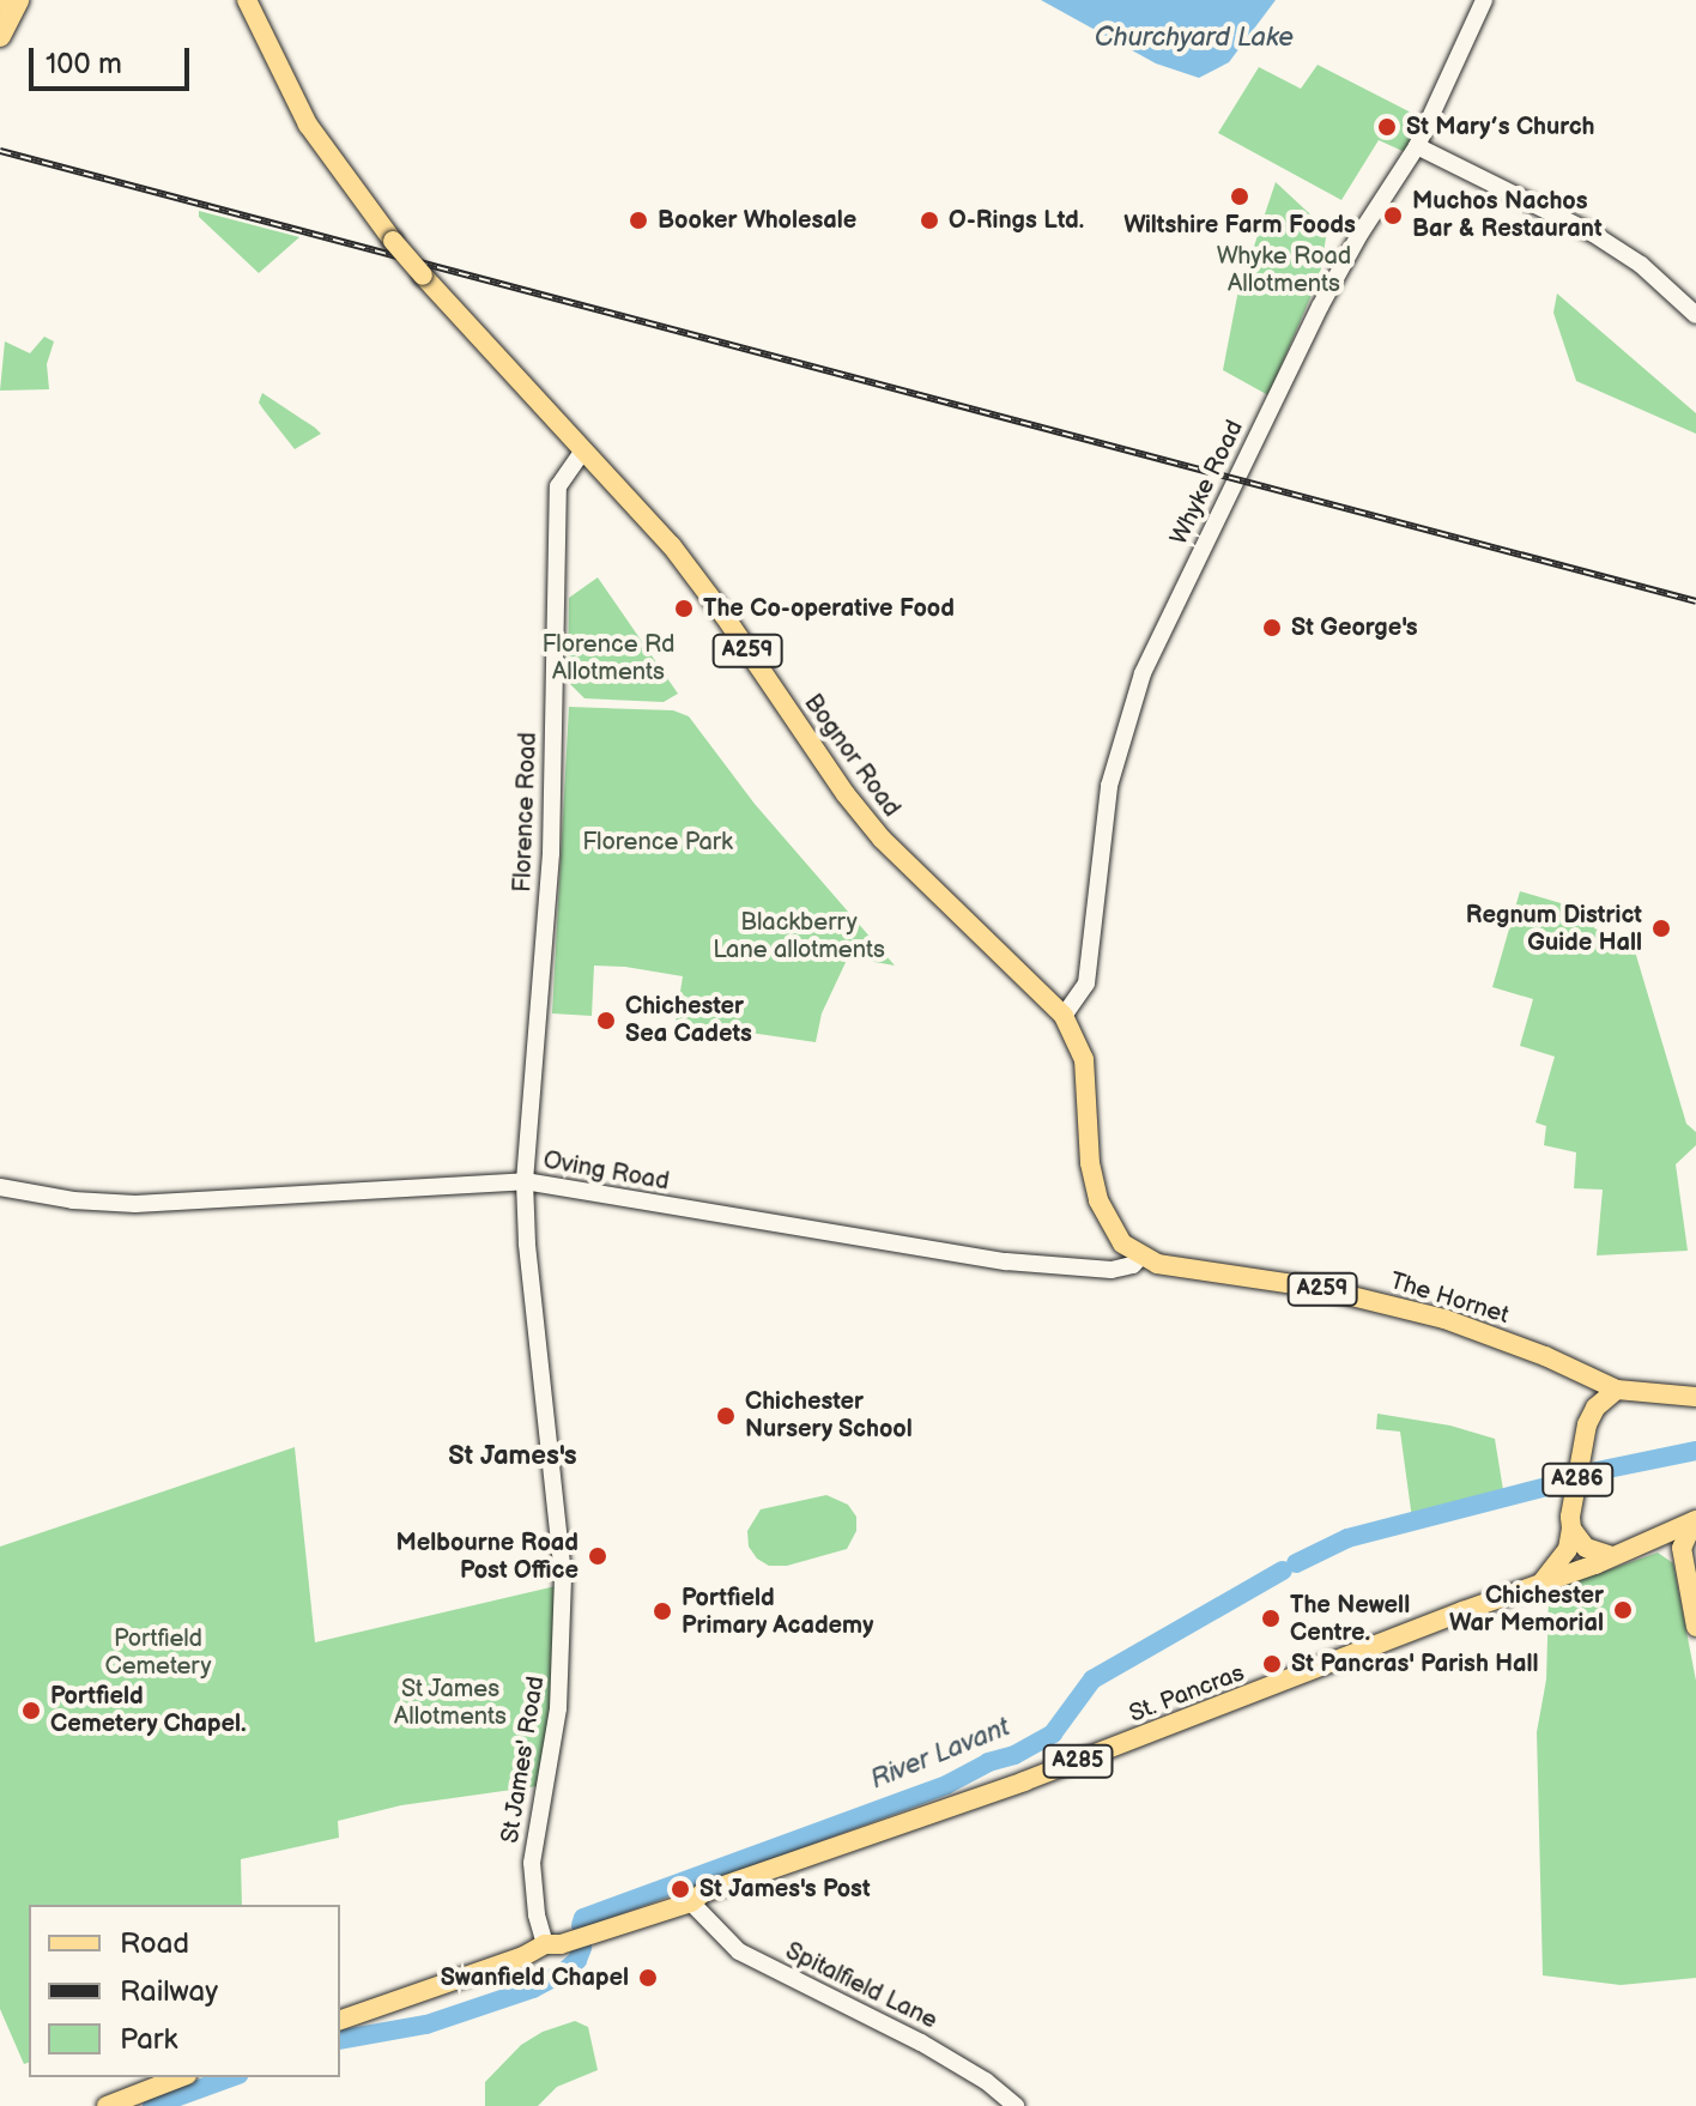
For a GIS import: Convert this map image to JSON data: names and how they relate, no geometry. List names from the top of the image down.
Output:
{
  "streets": {
    "main road": [
      "Whyke Road",
      "A259",
      "Bognor Road",
      "Florence Road",
      "Oving Road",
      "The Hornet",
      "A286",
      "St. Pancras",
      "St James' Road",
      "A285",
      "Spitalfield Lane"
    ]
  },
  "crossings": [
    ["Whyke Road", "Bognor Road"],
    ["Bognor Road", "Florence Road"],
    ["Bognor Road", "Oving Road"],
    ["Bognor Road", "The Hornet"],
    ["Florence Road", "Oving Road"],
    ["Florence Road", "St James' Road"],
    ["Oving Road", "The Hornet"],
    ["Oving Road", "St James' Road"],
    ["A286", "St. Pancras"],
    ["St. Pancras", "A285"],
    ["St. Pancras", "Spitalfield Lane"],
    ["St James' Road", "A285"],
    ["A285", "Spitalfield Lane"]
  ],
  "districts": ["St James's"],
  "water": ["Churchyard Lake", "River Lavant"],
  "parks": [
    "Whyke Road Allotments",
    "Florence Rd Allotments",
    "Florence Park",
    "Blackberry Lane allotments",
    "Portfield Cemetery",
    "St James Allotments"
  ],
  "places": [
    "St Mary’s Church",
    "Wiltshire Farm Foods",
    "Muchos Nachos Bar & Restaurant",
    "Booker Wholesale",
    "O-Rings Ltd.",
    "The Co-operative Food",
    "St George's",
    "Regnum District Guide Hall",
    "Chichester Sea Cadets",
    "Chichester Nursery School",
    "Melbourne Road Post Office",
    "Chichester War Memorial",
    "Portfield Primary Academy",
    "The Newell Centre.",
    "St Pancras' Parish Hall",
    "Portfield Cemetery Chapel.",
    "St James's Post",
    "Swanfield Chapel"
  ],
  "legend": ["Road", "Railway", "Park"],
  "scale_bar": "100 m"
}
